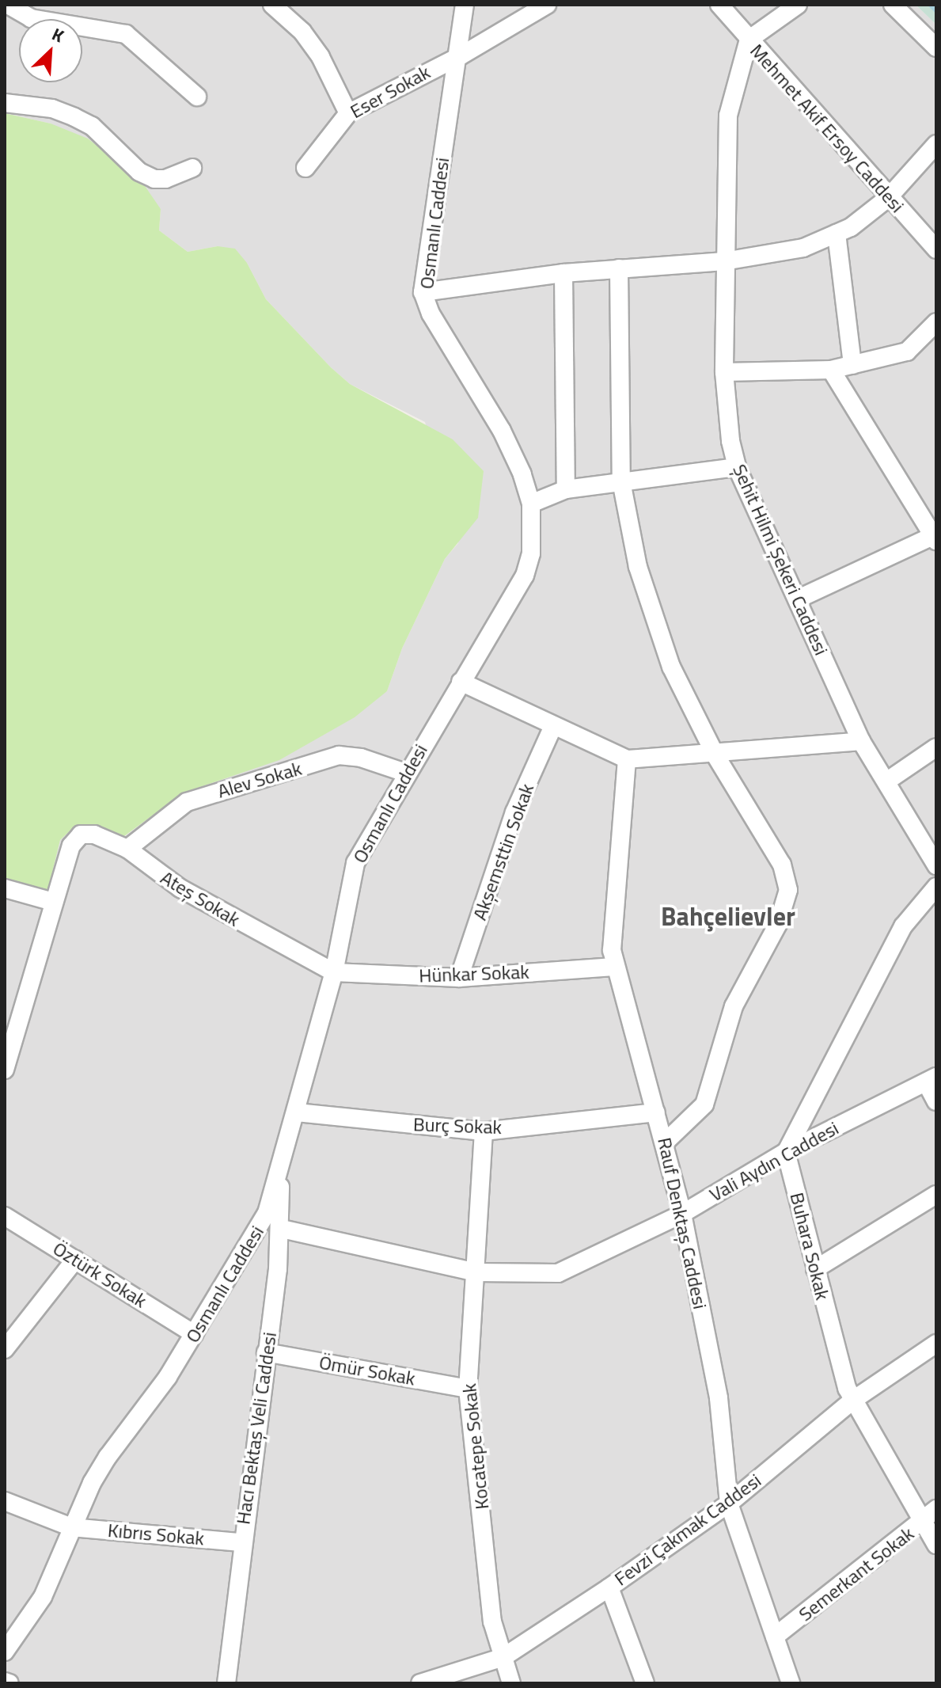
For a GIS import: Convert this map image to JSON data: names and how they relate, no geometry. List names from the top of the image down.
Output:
{
  "streets": {
    "street": [
      "Eser Sokak",
      "Mehmet Akif Ersoy Caddesi",
      "Osmanlı Caddesi",
      "Şehit Hilmi Şekeri Caddesi",
      "Alev Sokak",
      "Akşemsttin Sokak",
      "Ateş Sokak",
      "Hünkar Sokak",
      "Burç Sokak",
      "Vali Aydın Caddesi",
      "Rauf Denktaş Caddesi",
      "Buhara Sokak",
      "Öztürk Sokak",
      "Ömür Sokak",
      "Hacı Bektaş Veli Caddesi",
      "Kocatepe Sokak",
      "Fevzi Çakmak Caddesi",
      "Kıbrıs Sokak",
      "Semerkant Sokak"
    ]
  },
  "crossings": [
    ["Eser Sokak", "Osmanlı Caddesi"],
    ["Mehmet Akif Ersoy Caddesi", "Şehit Hilmi Şekeri Caddesi"],
    ["Osmanlı Caddesi", "Alev Sokak"],
    ["Osmanlı Caddesi", "Ateş Sokak"],
    ["Osmanlı Caddesi", "Hünkar Sokak"],
    ["Osmanlı Caddesi", "Burç Sokak"],
    ["Osmanlı Caddesi", "Öztürk Sokak"],
    ["Osmanlı Caddesi", "Hacı Bektaş Veli Caddesi"],
    ["Osmanlı Caddesi", "Kıbrıs Sokak"],
    ["Alev Sokak", "Ateş Sokak"],
    ["Akşemsttin Sokak", "Hünkar Sokak"],
    ["Ateş Sokak", "Hünkar Sokak"],
    ["Hünkar Sokak", "Rauf Denktaş Caddesi"],
    ["Burç Sokak", "Rauf Denktaş Caddesi"],
    ["Burç Sokak", "Kocatepe Sokak"],
    ["Vali Aydın Caddesi", "Rauf Denktaş Caddesi"],
    ["Vali Aydın Caddesi", "Buhara Sokak"],
    ["Vali Aydın Caddesi", "Hacı Bektaş Veli Caddesi"],
    ["Vali Aydın Caddesi", "Kocatepe Sokak"],
    ["Rauf Denktaş Caddesi", "Fevzi Çakmak Caddesi"],
    ["Rauf Denktaş Caddesi", "Semerkant Sokak"],
    ["Buhara Sokak", "Fevzi Çakmak Caddesi"],
    ["Buhara Sokak", "Semerkant Sokak"],
    ["Ömür Sokak", "Hacı Bektaş Veli Caddesi"],
    ["Ömür Sokak", "Kocatepe Sokak"],
    ["Hacı Bektaş Veli Caddesi", "Kıbrıs Sokak"],
    ["Kocatepe Sokak", "Fevzi Çakmak Caddesi"]
  ],
  "districts": ["Bahçelievler"],
  "north": "top right"
}
